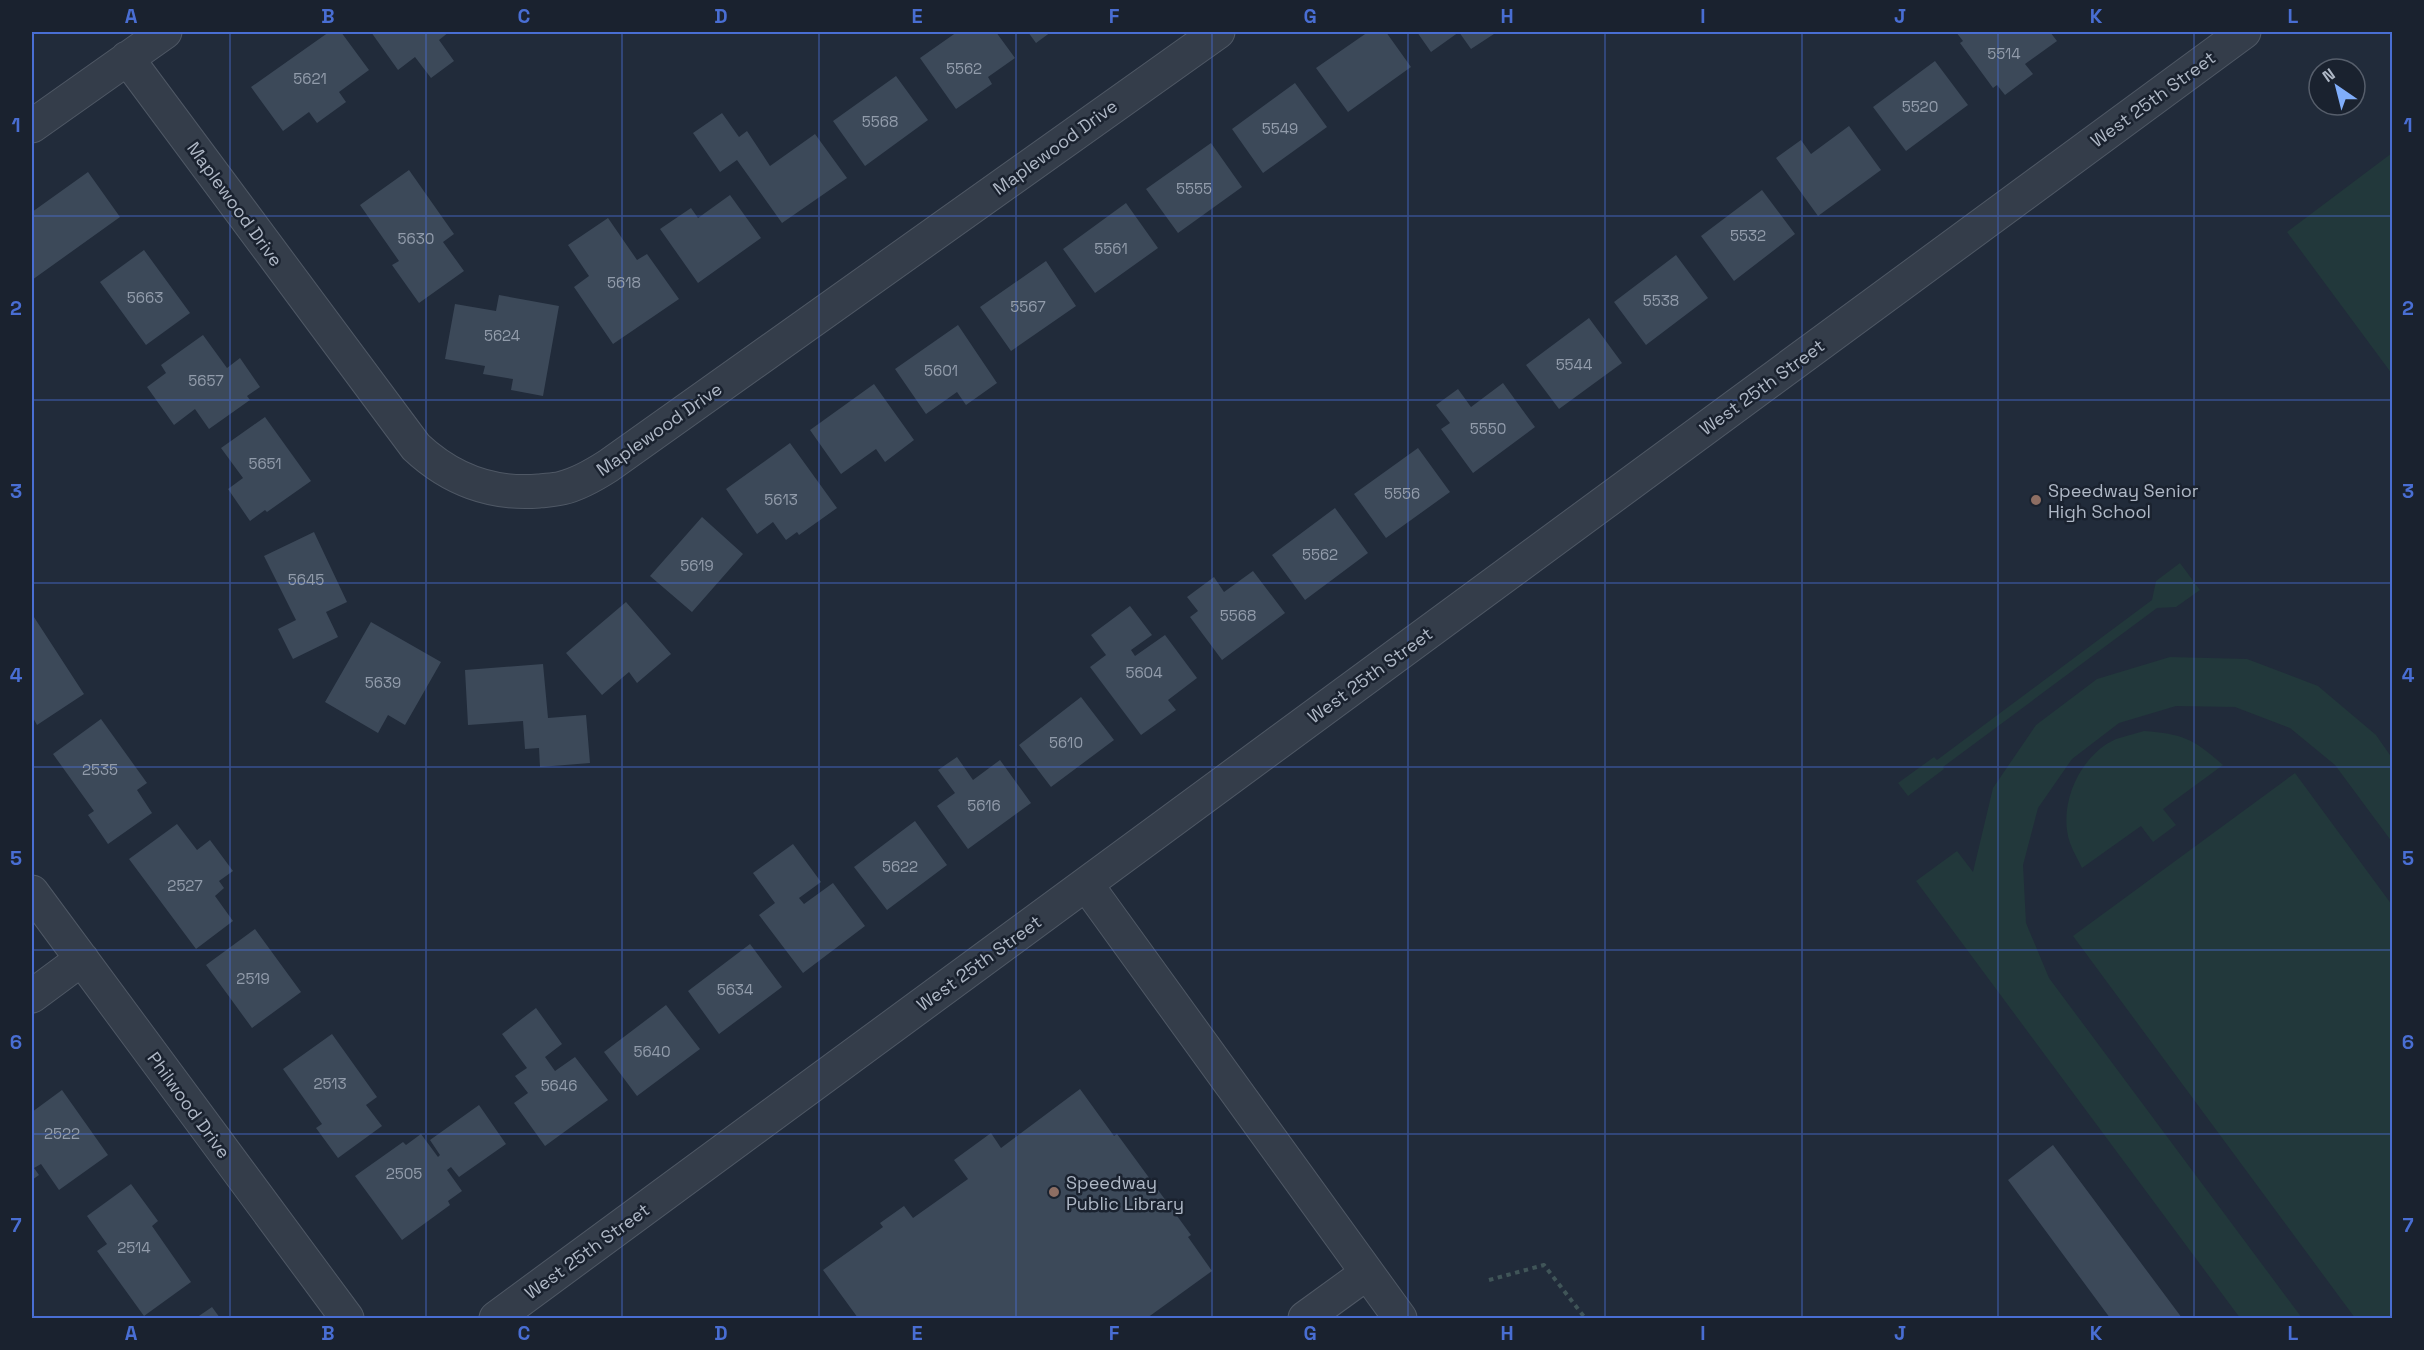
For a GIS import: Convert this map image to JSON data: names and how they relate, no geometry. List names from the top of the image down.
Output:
{
  "streets": {
    "street": ["West 25th Street", "Maplewood Drive", "Philwood Drive"]
  },
  "places": ["Speedway Senior High School", "Speedway Public Library"],
  "house_numbers": [
    "5514",
    "5562",
    "5621",
    "5520",
    "5568",
    "5549",
    "5555",
    "5532",
    "5630",
    "5561",
    "5618",
    "5663",
    "5538",
    "5567",
    "5624",
    "5544",
    "5601",
    "5657",
    "5550",
    "5651",
    "5556",
    "5613",
    "5562",
    "5619",
    "5645",
    "5568",
    "5604",
    "5639",
    "5610",
    "2535",
    "5616",
    "5622",
    "2527",
    "2519",
    "5634",
    "5640",
    "2513",
    "5646",
    "2522",
    "2505",
    "2514"
  ],
  "north": "top left",
  "grid": {
    "columns": [
      "A",
      "B",
      "C",
      "D",
      "E",
      "F",
      "G",
      "H",
      "I",
      "J",
      "K",
      "L"
    ],
    "rows": [
      "1",
      "2",
      "3",
      "4",
      "5",
      "6",
      "7"
    ]
  }
}
